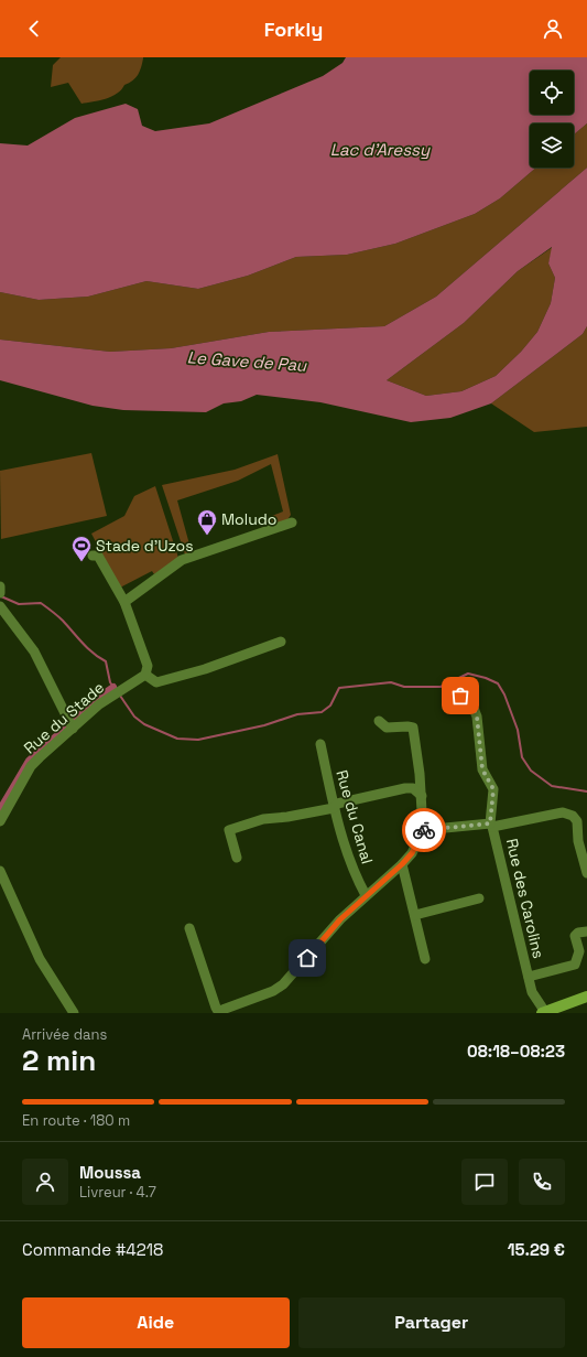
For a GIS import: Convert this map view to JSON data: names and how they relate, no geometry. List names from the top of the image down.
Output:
{
  "streets": {
    "street": ["Rue du Stade", "Rue du Canal", "Rue des Carolins"]
  },
  "water": ["Lac d'Aressy", "Le Gave de Pau"],
  "places": {
    "shop": ["Moludo"],
    "sports": ["Stade d'Uzos"]
  },
  "page": {
    "header": "Forkly",
    "heading": ["2 min", "Arrivée dans", "08:18–08:23"],
    "panel": [
      "Moussa",
      "Livreur · 4.7",
      "Commande #4218",
      "15.29 €"
    ],
    "bar": "En route · 180 m",
    "buttons": ["Aide", "Partager"]
  }
}
